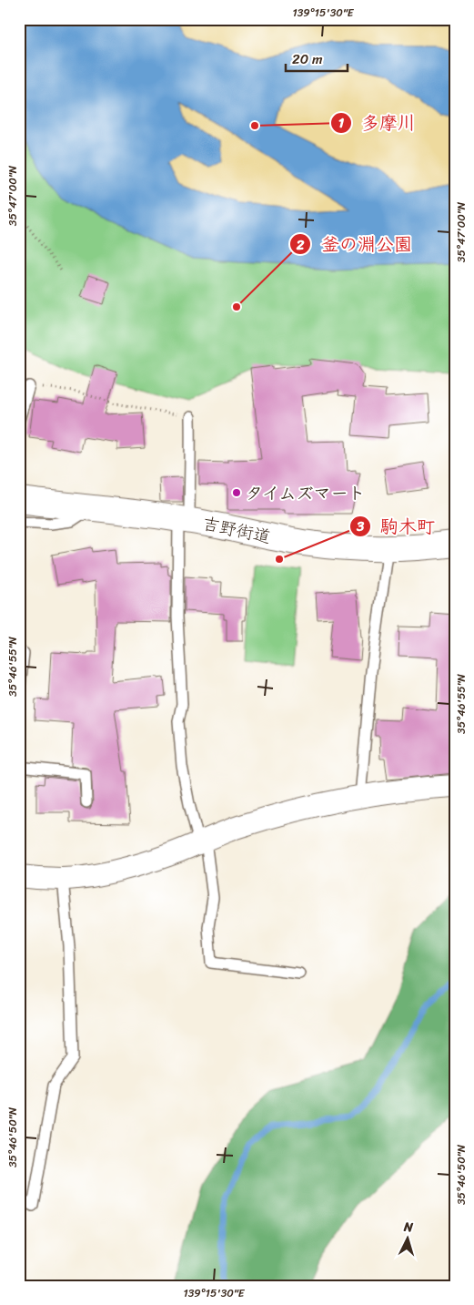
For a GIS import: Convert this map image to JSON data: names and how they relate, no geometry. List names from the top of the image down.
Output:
{
  "streets": {
    "highway": ["吉野街道"]
  },
  "places": [
    "多摩川",
    "釜の淵公園",
    "タイムズマート",
    "駒木町"
  ],
  "scale_bar": "20 m",
  "north": "top",
  "coordinates": [
    "139°15'30\"E",
    "35°47'00\"N",
    "35°46'55\"N",
    "35°46'50\"N"
  ]
}
